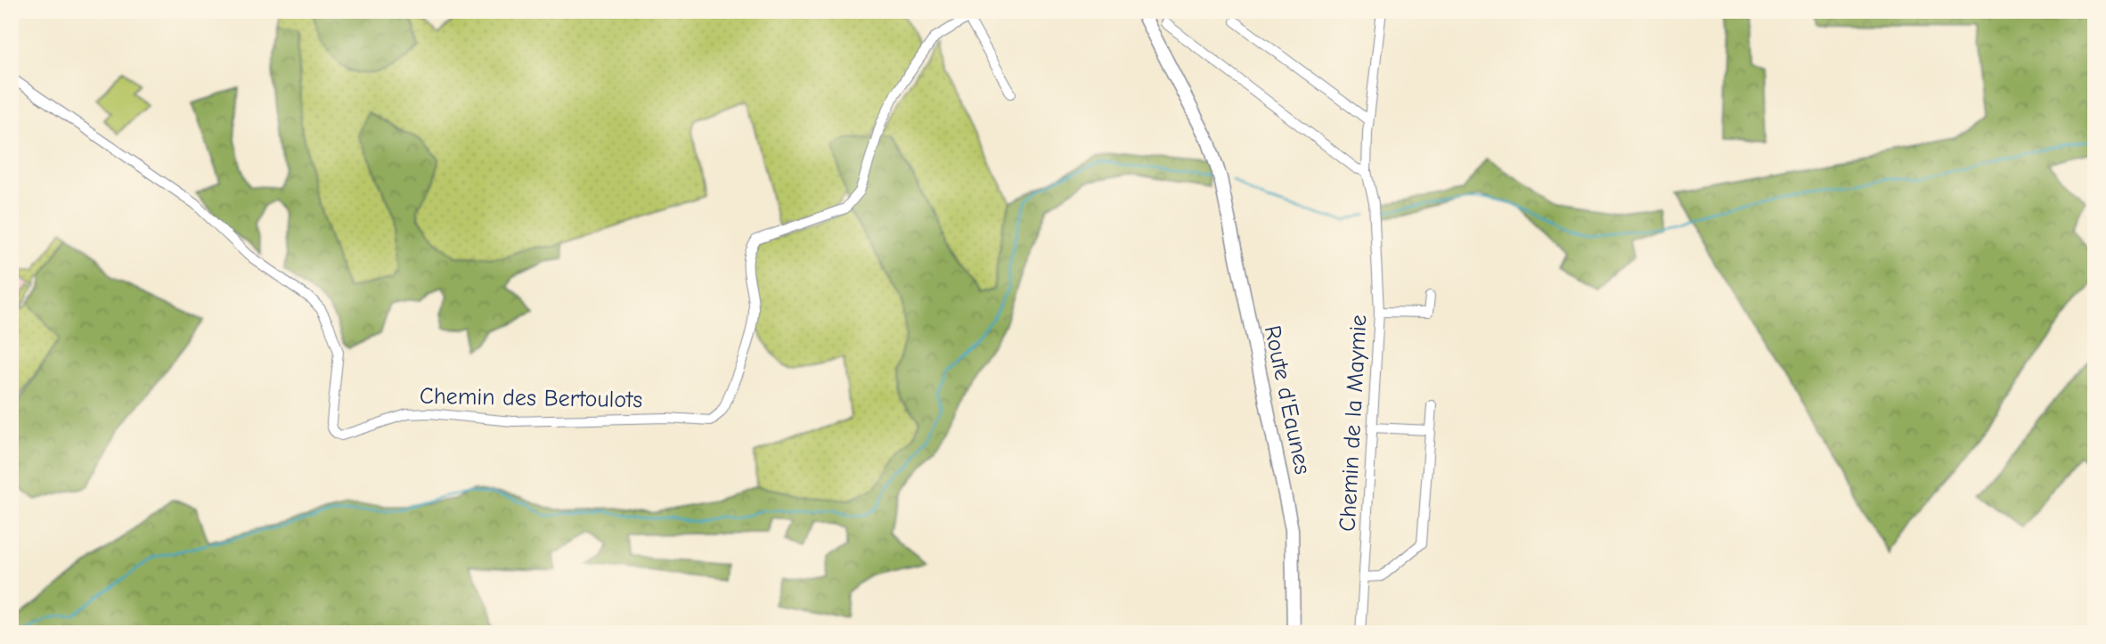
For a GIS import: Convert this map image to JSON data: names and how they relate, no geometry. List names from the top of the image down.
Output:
{
  "streets": {
    "main road": ["Route d'Eaunes"],
    "street": ["Chemin des Bertoulots", "Chemin de la Maymie"]
  }
}
